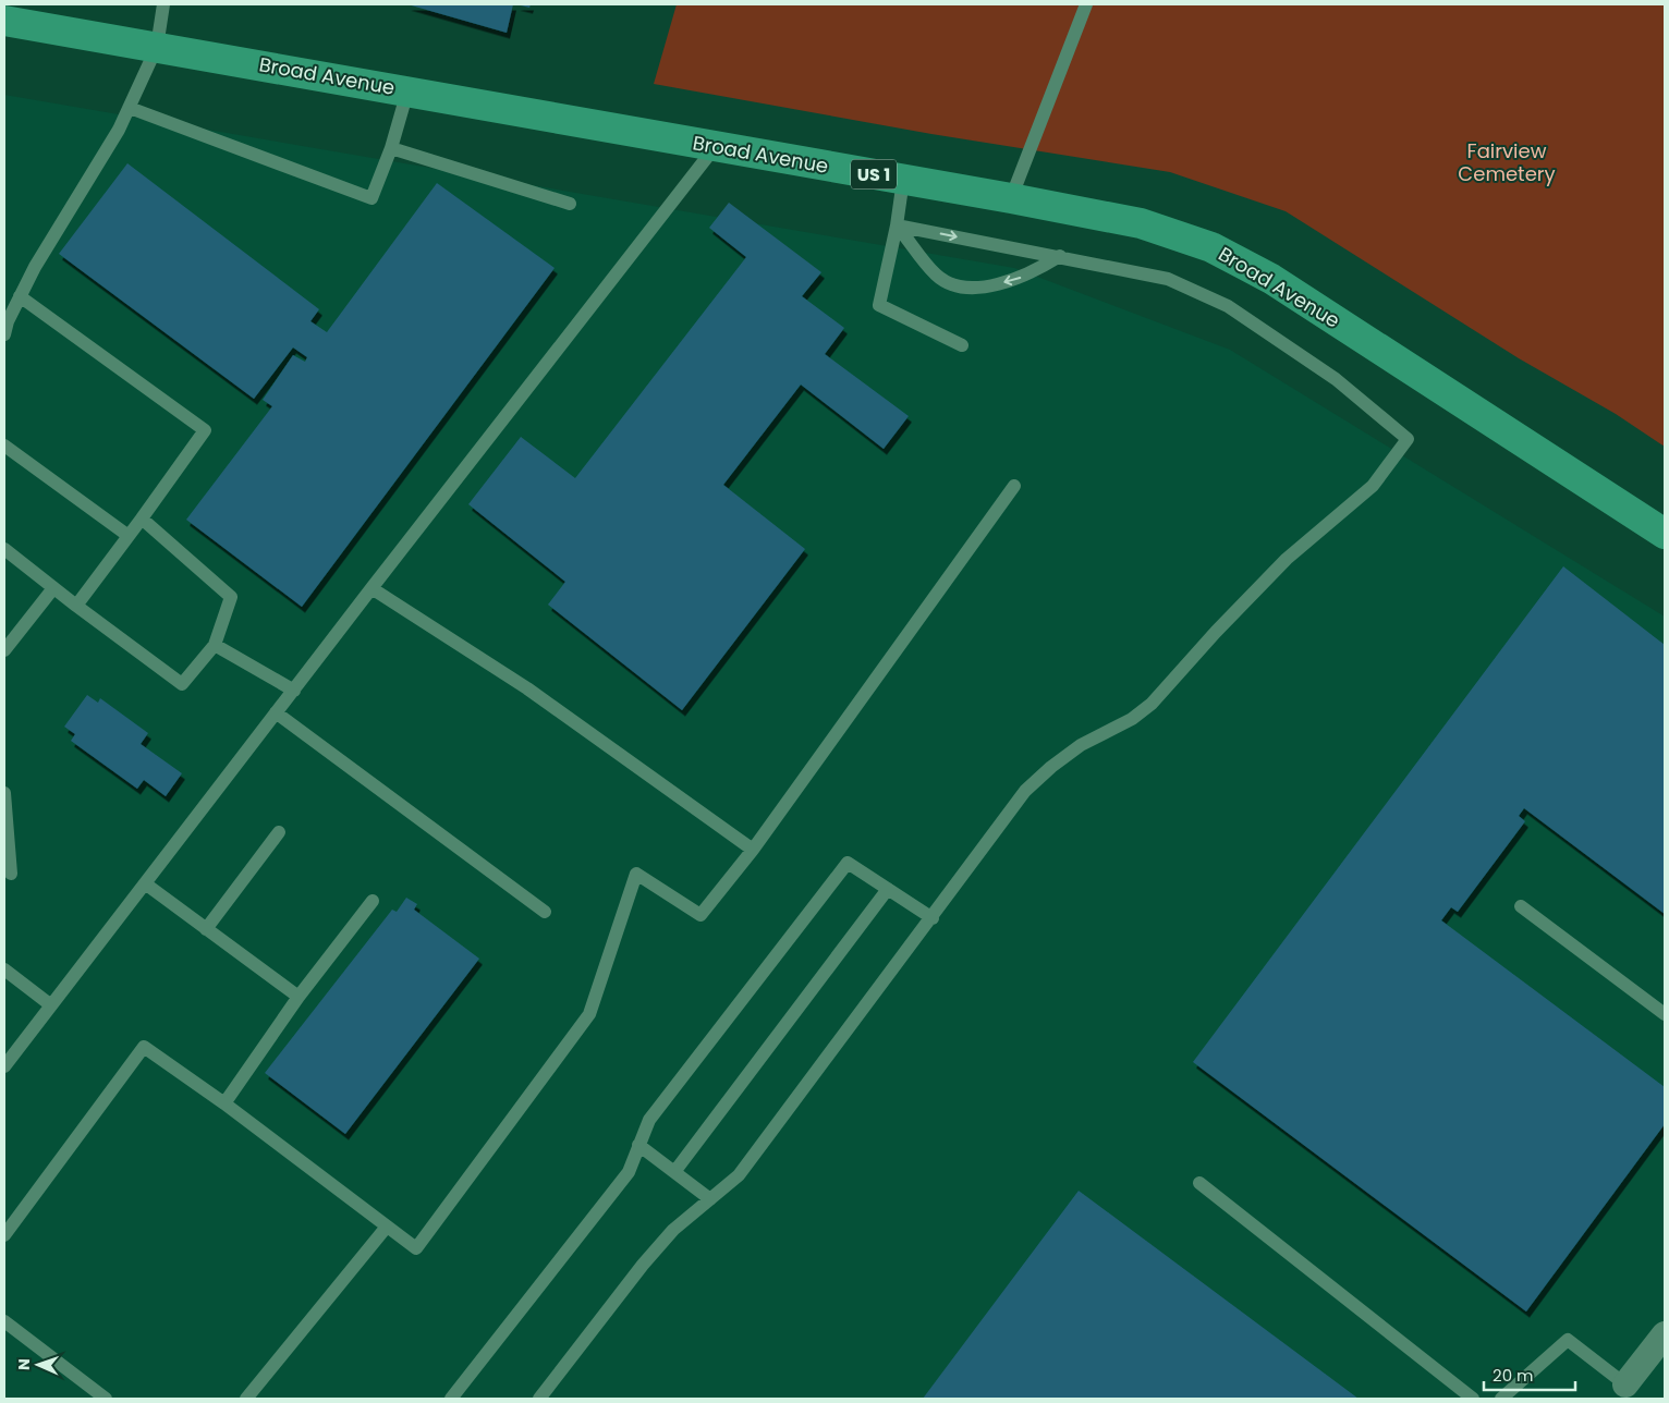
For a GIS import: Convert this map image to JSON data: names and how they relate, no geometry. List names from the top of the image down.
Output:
{
  "streets": {
    "main road": ["Broad Avenue", "US 1"]
  },
  "parks": ["Fairview Cemetery"],
  "scale_bar": "20 m",
  "north": "left"
}
